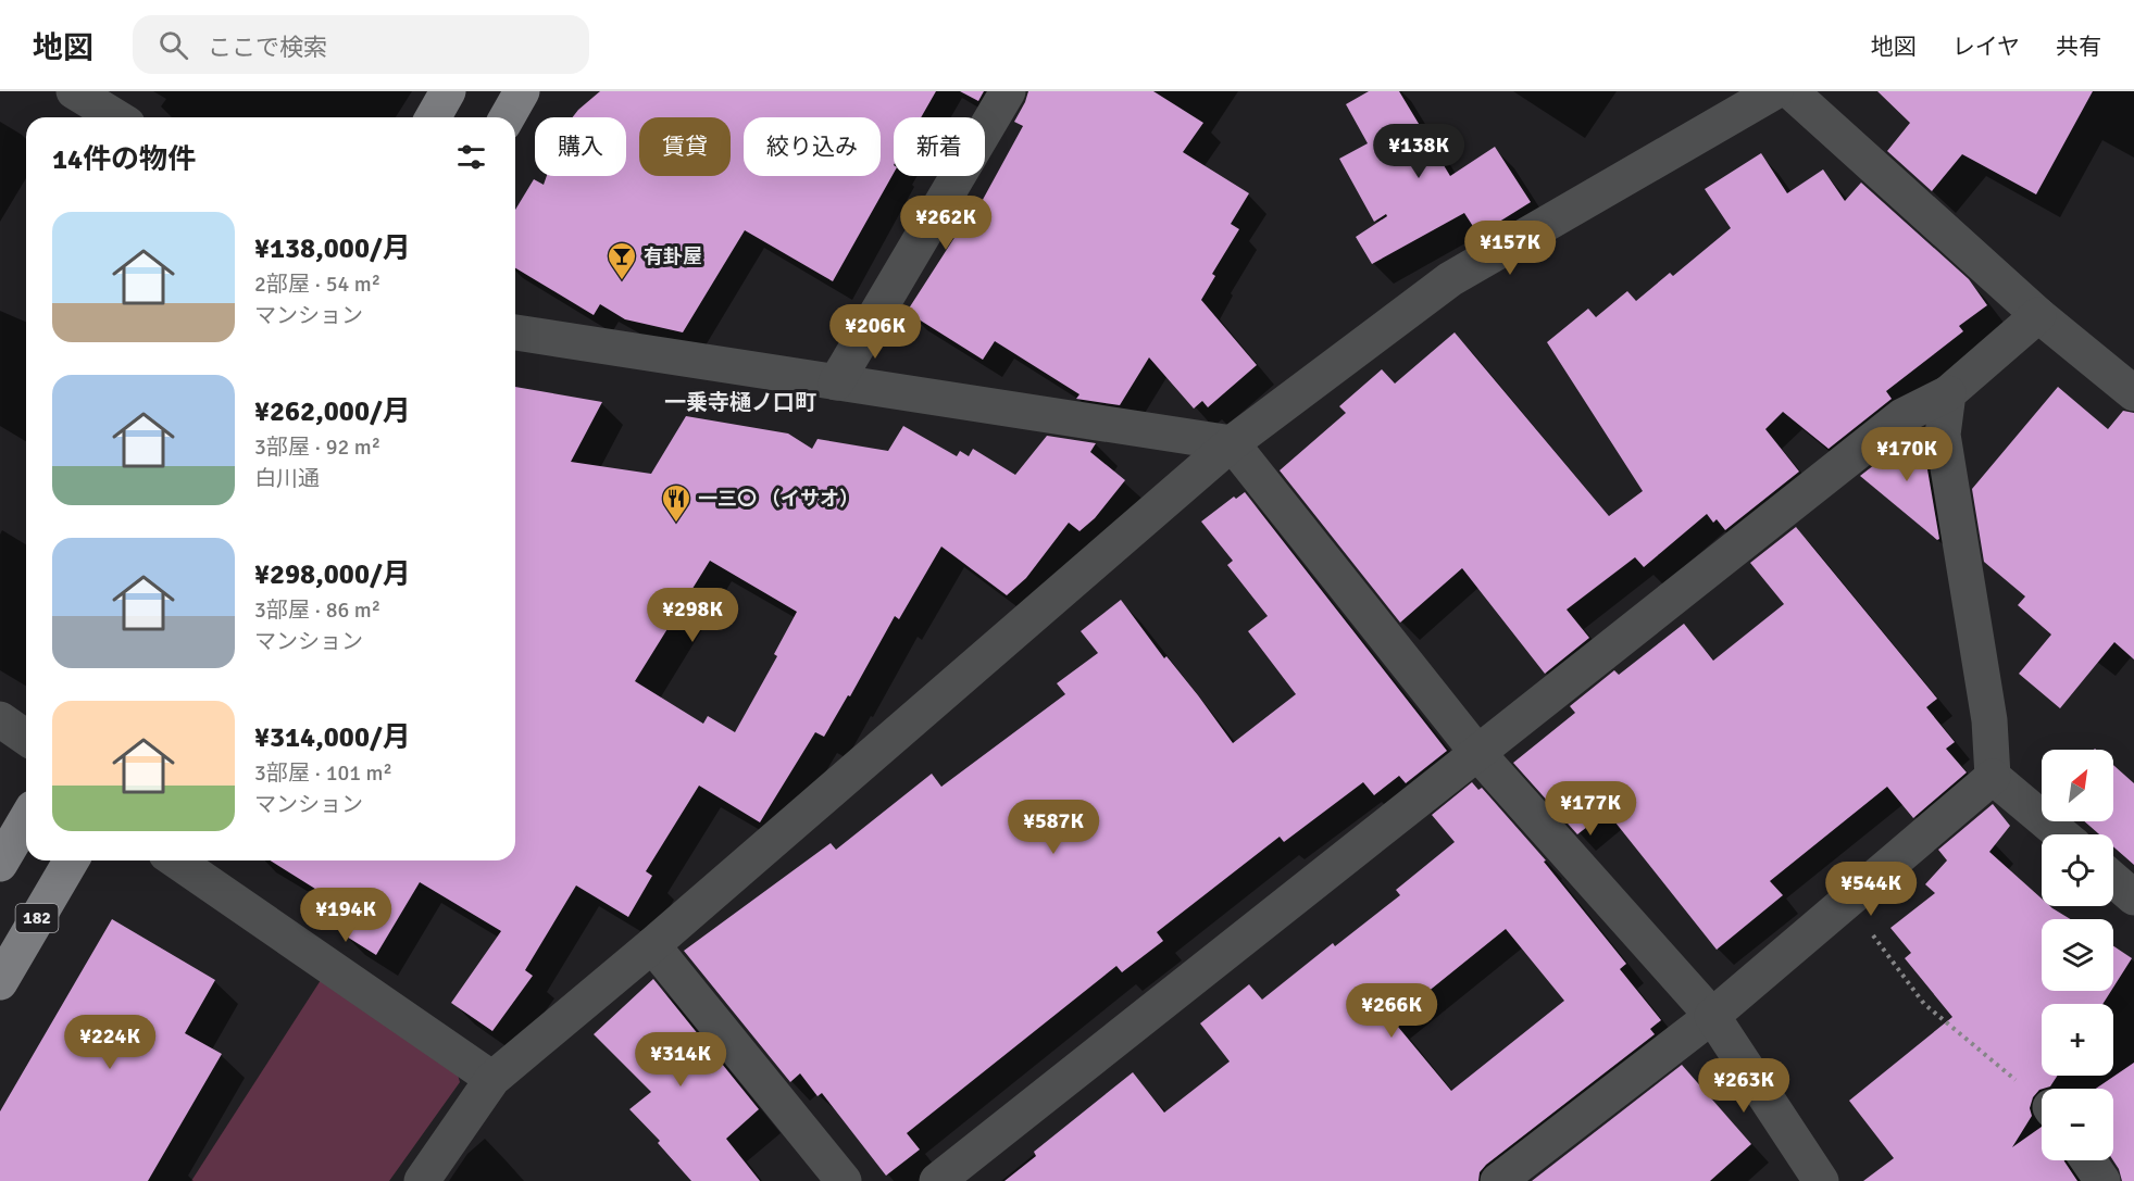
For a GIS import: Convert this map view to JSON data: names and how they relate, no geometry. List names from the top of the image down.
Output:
{
  "streets": {
    "main road": ["182"]
  },
  "districts": ["一乗寺樋ノ口町"],
  "places": {
    "bar": ["有卦屋"],
    "restaurant": ["一三〇 （イサオ）"]
  },
  "north": "top right",
  "page": {
    "header": "地図",
    "search": "ここで検索",
    "nav": ["地図", "レイヤ", "共有"],
    "chip": [
      "購入",
      "賃貸",
      "絞り込み",
      "新着"
    ],
    "heading": "14件の物件",
    "price": [
      "¥138K",
      "¥262K",
      "¥157K",
      "¥206K",
      "¥170K",
      "¥298K",
      "¥177K",
      "¥587K",
      "¥544K",
      "¥194K",
      "¥266K",
      "¥224K",
      "¥314K",
      "¥263K"
    ],
    "list": [
      {
        "name": "¥138,000/月",
        "note": "2部屋 · 54 m² · マンション"
      },
      {
        "name": "¥262,000/月",
        "note": "3部屋 · 92 m² · 白川通"
      },
      {
        "name": "¥298,000/月",
        "note": "3部屋 · 86 m² · マンション"
      },
      {
        "name": "¥314,000/月",
        "note": "3部屋 · 101 m² · マンション"
      }
    ],
    "map_buttons": ["+", "−"]
  }
}
